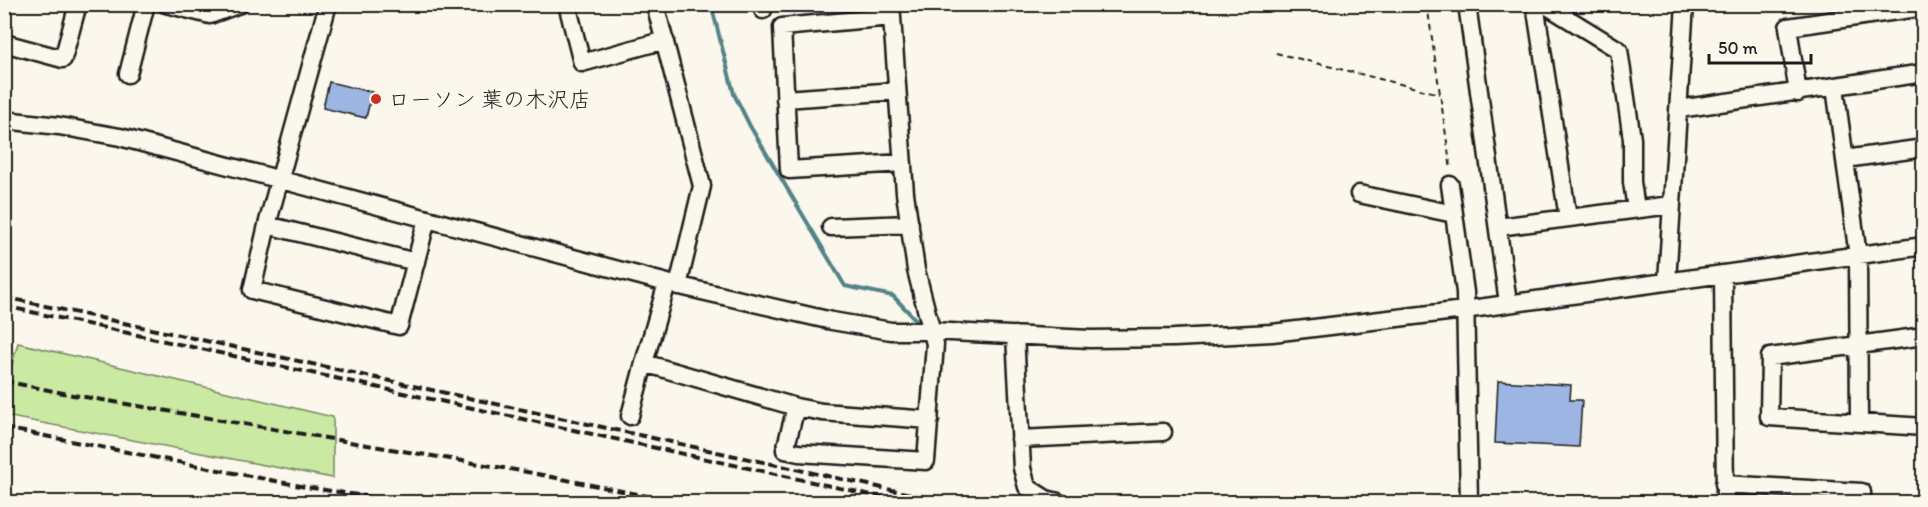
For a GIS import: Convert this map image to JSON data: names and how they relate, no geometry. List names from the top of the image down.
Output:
{
  "places": ["ローソン 葉の木沢店"],
  "scale_bar": "50 m"
}
